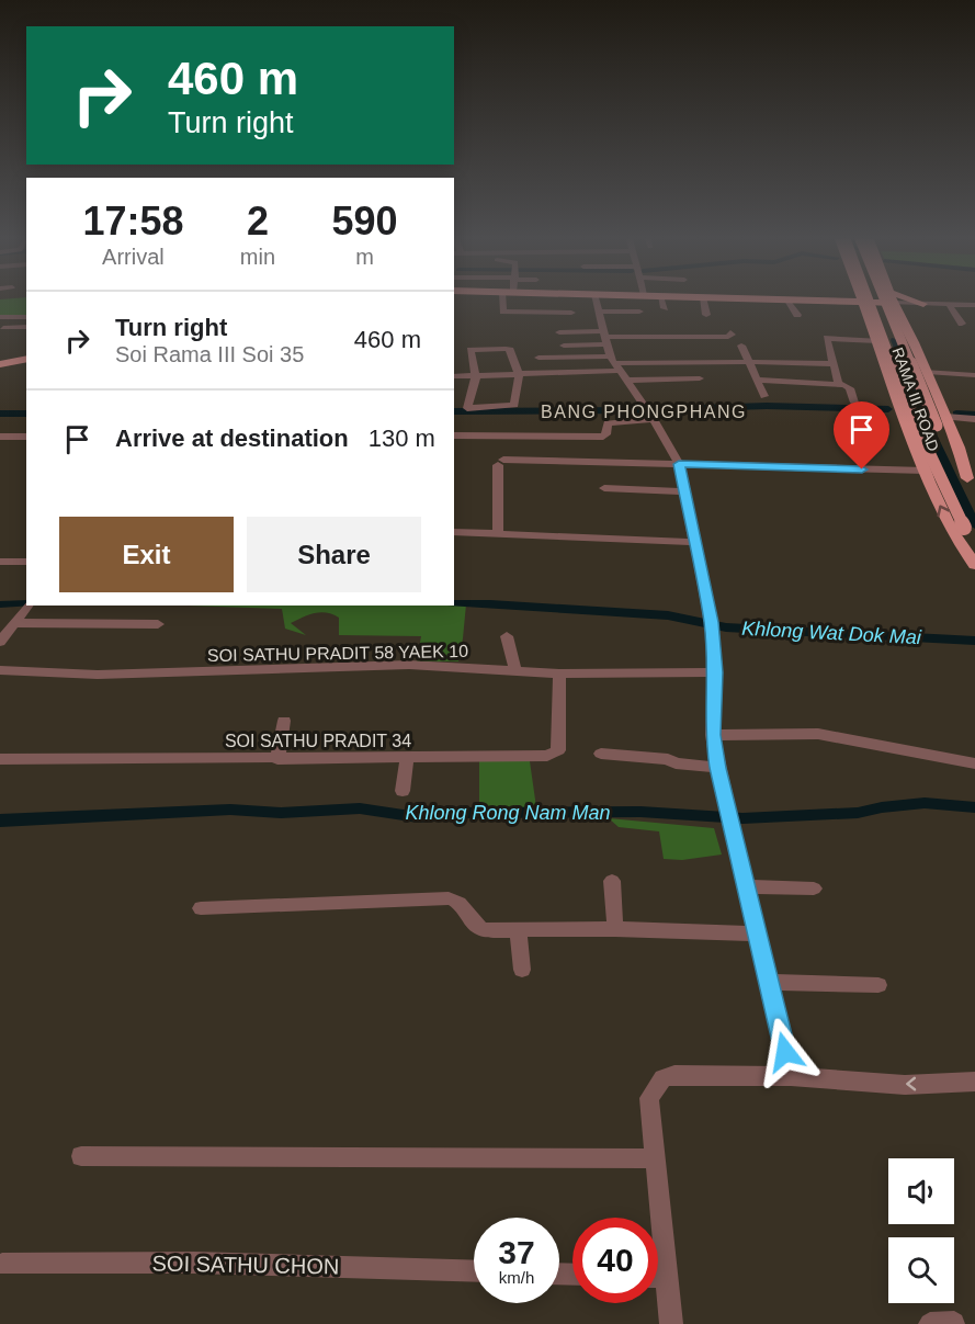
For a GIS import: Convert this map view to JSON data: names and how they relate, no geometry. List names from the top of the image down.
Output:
{
  "streets": {
    "main road": ["RAMA III ROAD"],
    "street": ["SOI SATHU PRADIT 58 YAEK 10", "SOI SATHU PRADIT 34", "SOI SATHU CHON"]
  },
  "crossings": [
    ["SOI SATHU PRADIT 58 YAEK 10", "SOI SATHU PRADIT 34"]
  ],
  "districts": ["BANG PHONGPHANG"],
  "water": ["Khlong Wat Dok Mai", "Khlong Rong Nam Man"],
  "page": {
    "turn": ["460 m", "Turn right"],
    "eta": [
      "17:58",
      "Arrival",
      "2",
      "min",
      "590",
      "m"
    ],
    "list": [
      {
        "name": "Turn right",
        "note": "Soi Rama III Soi 35",
        "value": "460 m"
      },
      {
        "name": "Arrive at destination",
        "value": "130 m"
      }
    ],
    "buttons": ["Exit", "Share"],
    "speed": "37 km/h",
    "limit": "40"
  }
}
